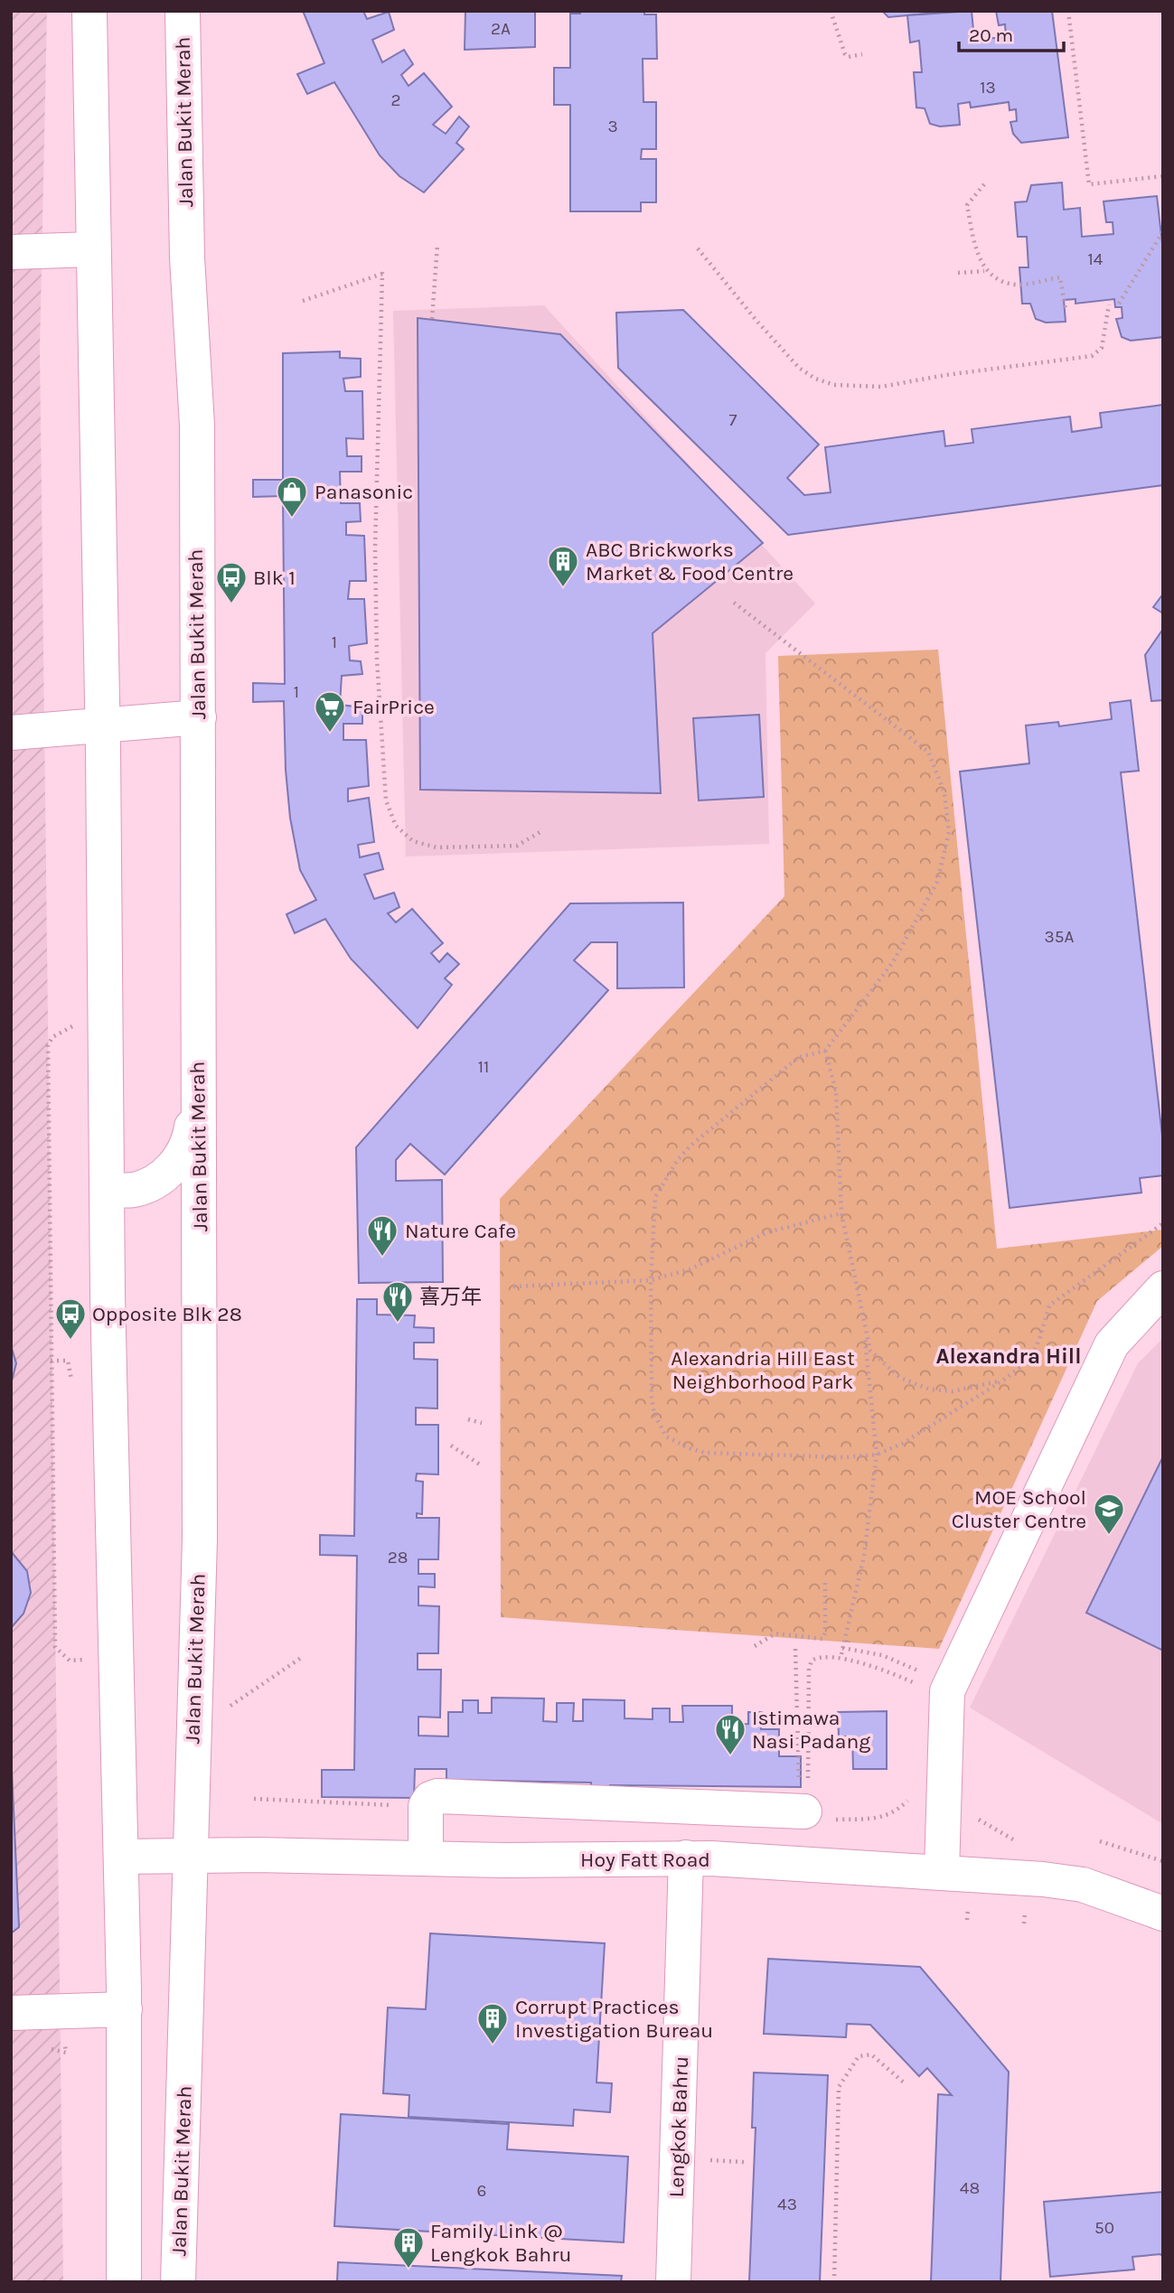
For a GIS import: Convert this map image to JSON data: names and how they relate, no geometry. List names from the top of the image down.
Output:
{
  "streets": {
    "main road": ["Jalan Bukit Merah", "Hoy Fatt Road", "Lengkok Bahru"]
  },
  "crossings": [
    ["Jalan Bukit Merah", "Hoy Fatt Road"],
    ["Hoy Fatt Road", "Lengkok Bahru"]
  ],
  "districts": ["Alexandra Hill"],
  "parks": ["Alexandria Hill East Neighborhood Park"],
  "places": {
    "shop": ["Panasonic"],
    "building": ["ABC Brickworks Market & Food Centre", "Corrupt Practices Investigation Bureau", "Family Link @ Lengkok Bahru"],
    "bus stop": ["Blk 1", "Opposite Blk 28"],
    "supermarket": ["FairPrice"],
    "restaurant": ["Nature Cafe", "喜万年", "Istimawa Nasi Padang"],
    "school or university": ["MOE School Cluster Centre"]
  },
  "house_numbers": [
    "2A",
    "13",
    "2",
    "3",
    "14",
    "7",
    "1",
    "1",
    "35A",
    "11",
    "28",
    "48",
    "6",
    "43",
    "50"
  ],
  "scale_bar": "20 m"
}
